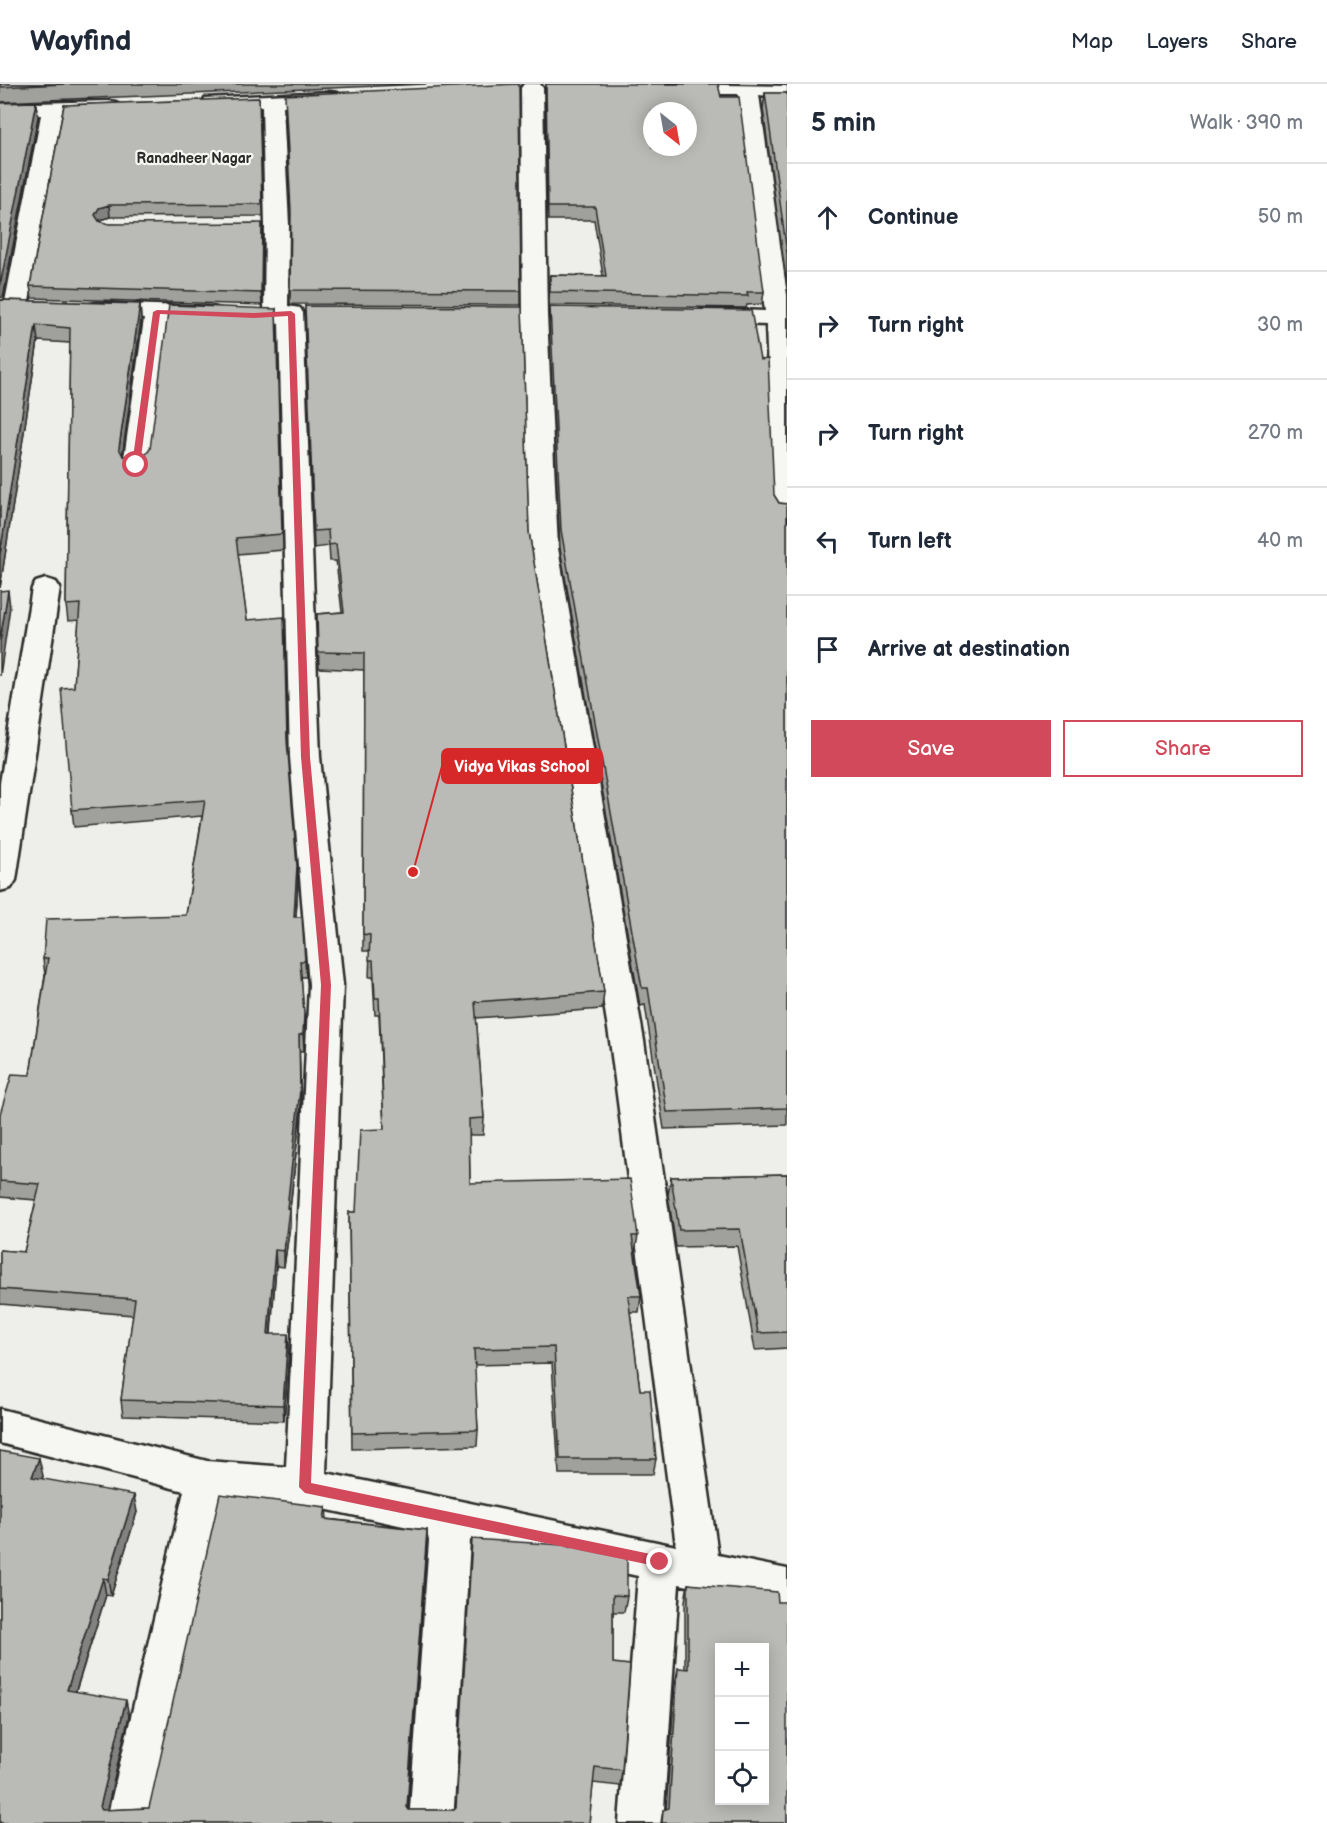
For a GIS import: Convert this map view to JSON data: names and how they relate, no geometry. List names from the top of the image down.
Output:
{
  "districts": ["Ranadheer Nagar"],
  "places": ["Vidya Vikas School"],
  "north": "bottom right",
  "page": {
    "header": "Wayfind",
    "nav": ["Map", "Layers", "Share"],
    "heading": ["5 min", "Walk · 390 m"],
    "list": [
      ["Continue", "50 m"],
      ["Turn right", "30 m"],
      ["Turn right", "270 m"],
      ["Turn left", "40 m"],
      "Arrive at destination"
    ],
    "buttons": ["Save", "Share"],
    "map_buttons": ["+", "−"]
  }
}
